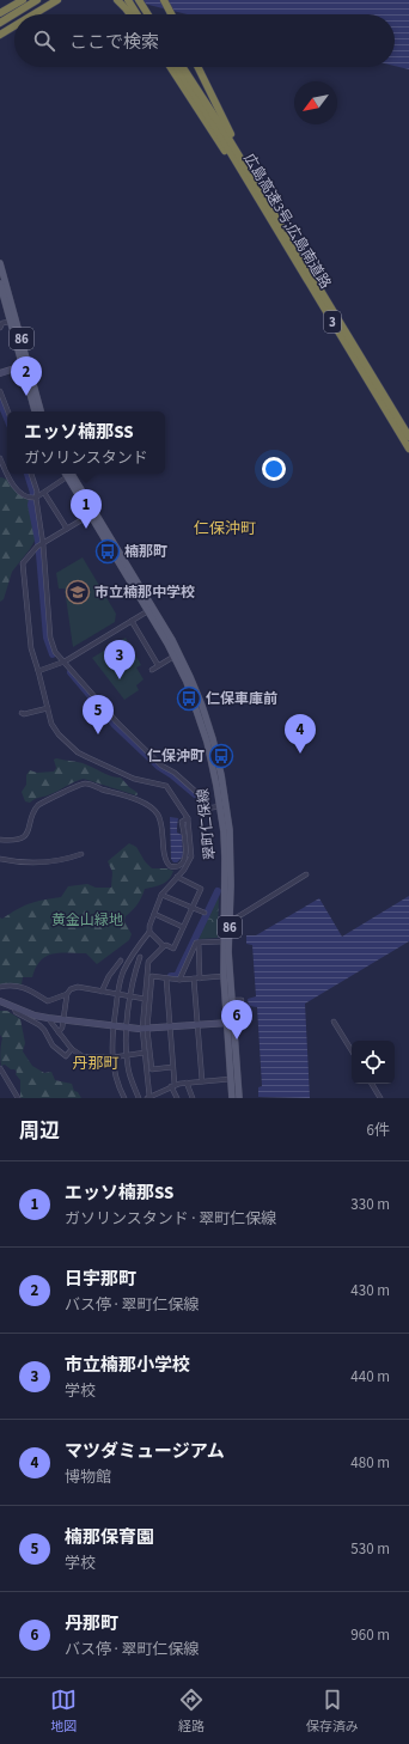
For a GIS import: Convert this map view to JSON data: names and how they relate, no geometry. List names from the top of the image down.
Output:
{
  "streets": {
    "highway": ["広島高速3号;広島南道路", "3"],
    "main road": ["86", "翠町仁保線"]
  },
  "districts": ["仁保沖町", "丹那町"],
  "parks": ["黄金山緑地"],
  "places": {
    "bus stop": ["楠那町", "仁保車庫前", "仁保沖町"],
    "school or university": ["市立楠那中学校"]
  },
  "north": "bottom left",
  "page": {
    "search": "ここで検索",
    "pins": [
      "2",
      "1",
      "3",
      "5",
      "4",
      "6"
    ],
    "popup": ["エッソ楠那SS", "ガソリンスタンド"],
    "heading": ["周辺", "6件"],
    "list": [
      {
        "mark": "1",
        "name": "エッソ楠那SS",
        "note": "ガソリンスタンド · 翠町仁保線",
        "value": "330 m"
      },
      {
        "mark": "2",
        "name": "日宇那町",
        "note": "バス停 · 翠町仁保線",
        "value": "430 m"
      },
      {
        "mark": "3",
        "name": "市立楠那小学校",
        "note": "学校",
        "value": "440 m"
      },
      {
        "mark": "4",
        "name": "マツダミュージアム",
        "note": "博物館",
        "value": "480 m"
      },
      {
        "mark": "5",
        "name": "楠那保育園",
        "note": "学校",
        "value": "530 m"
      },
      {
        "mark": "6",
        "name": "丹那町",
        "note": "バス停 · 翠町仁保線",
        "value": "960 m"
      }
    ],
    "nav": ["地図", "経路", "保存済み"]
  }
}
